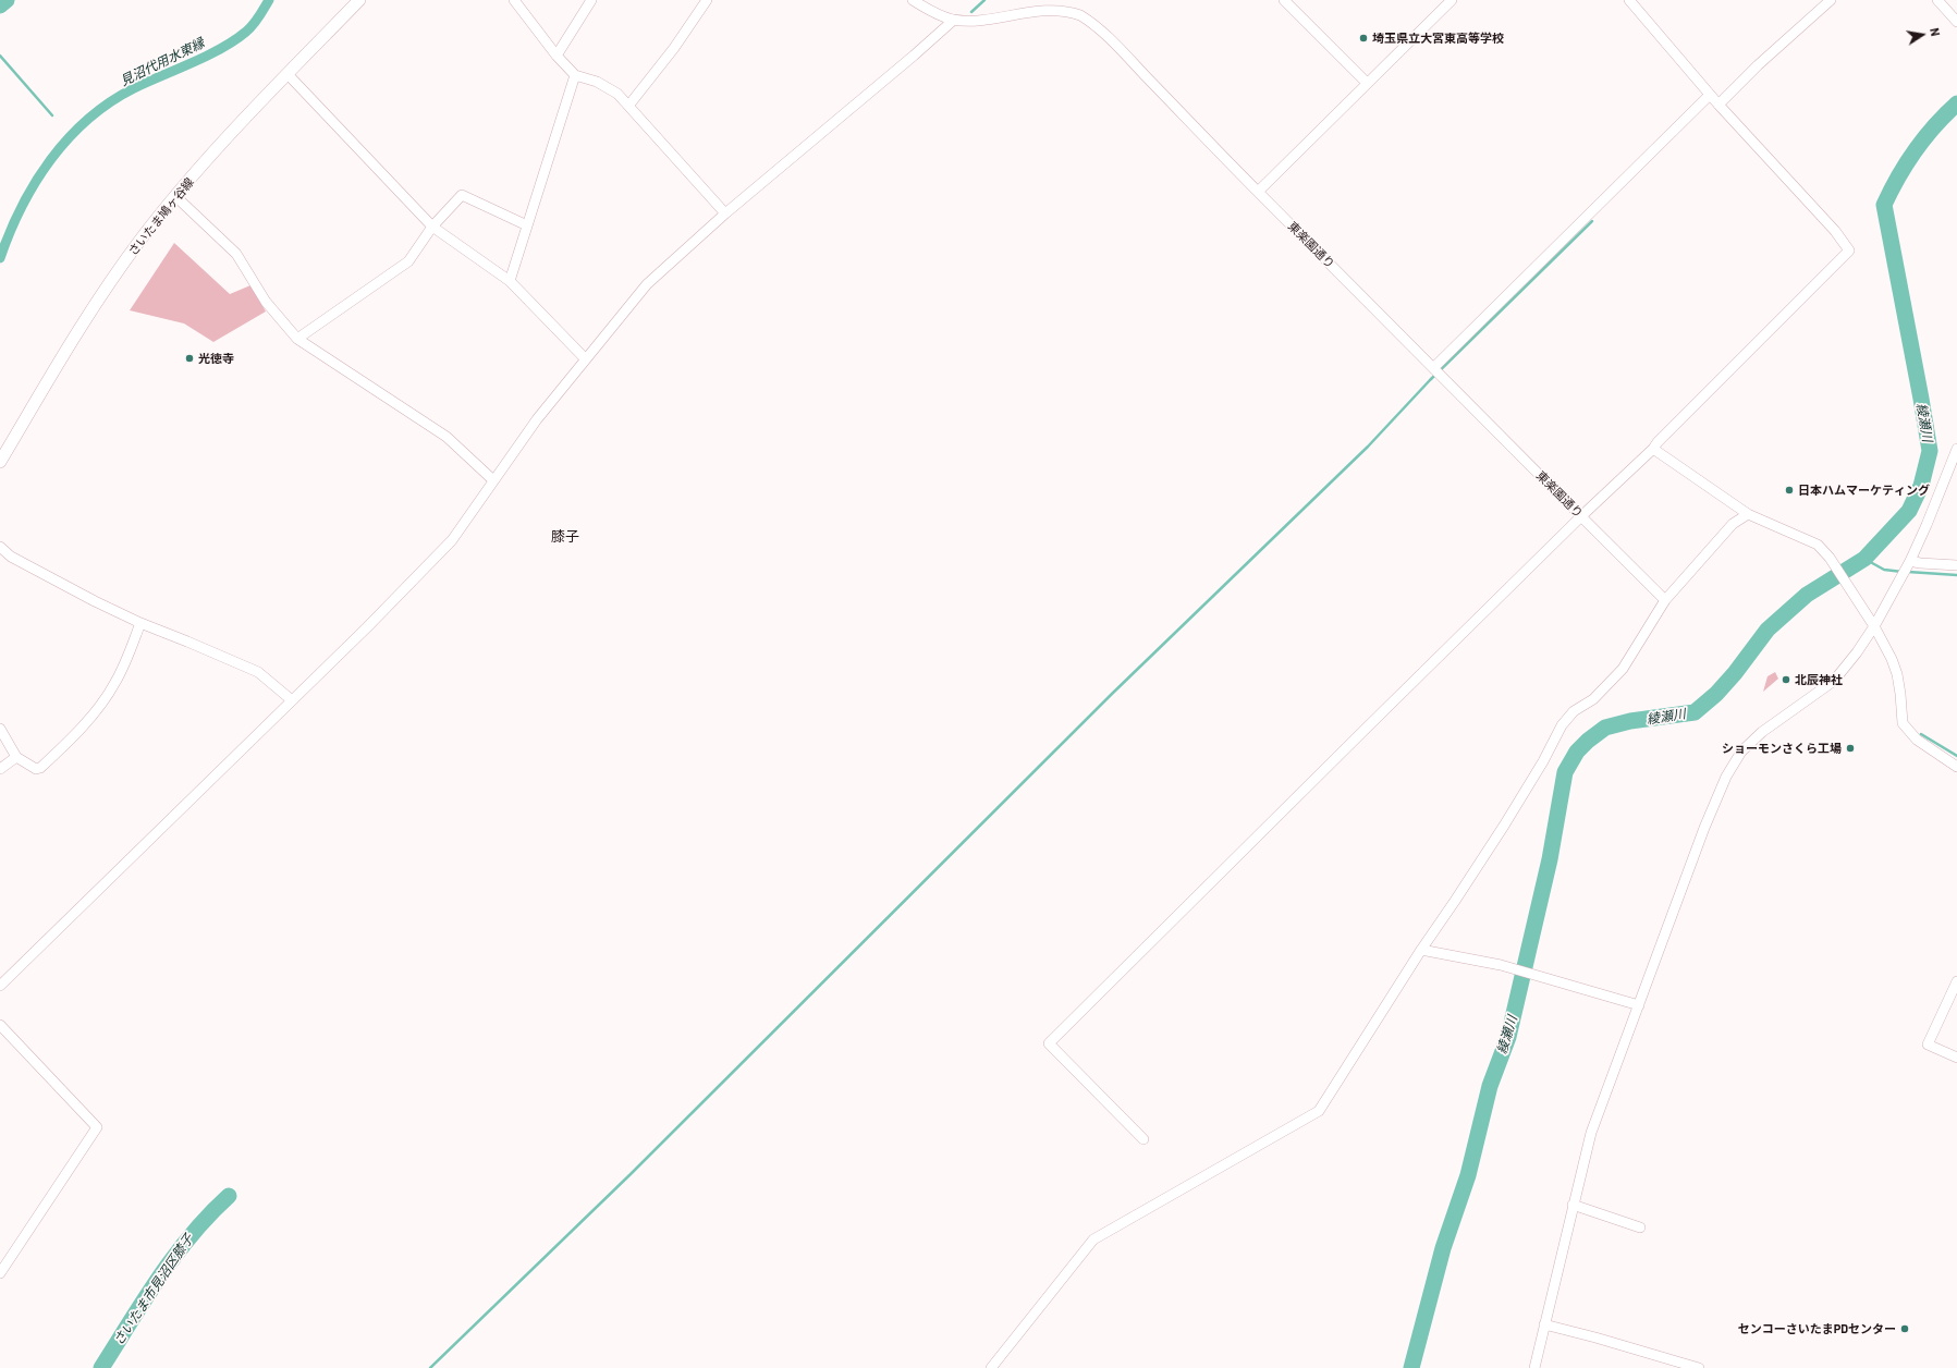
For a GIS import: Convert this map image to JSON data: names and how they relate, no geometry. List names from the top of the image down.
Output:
{
  "streets": {
    "main road": ["さいたま鳩ヶ谷線"],
    "street": ["東楽園通り"]
  },
  "districts": ["膝子"],
  "water": ["見沼代用水東縁", "綾瀬川", "さいたま市見沼区膝子"],
  "places": [
    "埼玉県立大宮東高等学校",
    "光徳寺",
    "日本ハムマーケティング",
    "北辰神社",
    "ショーモンさくら工場",
    "センコーさいたまPDセンター"
  ],
  "north": "right"
}
